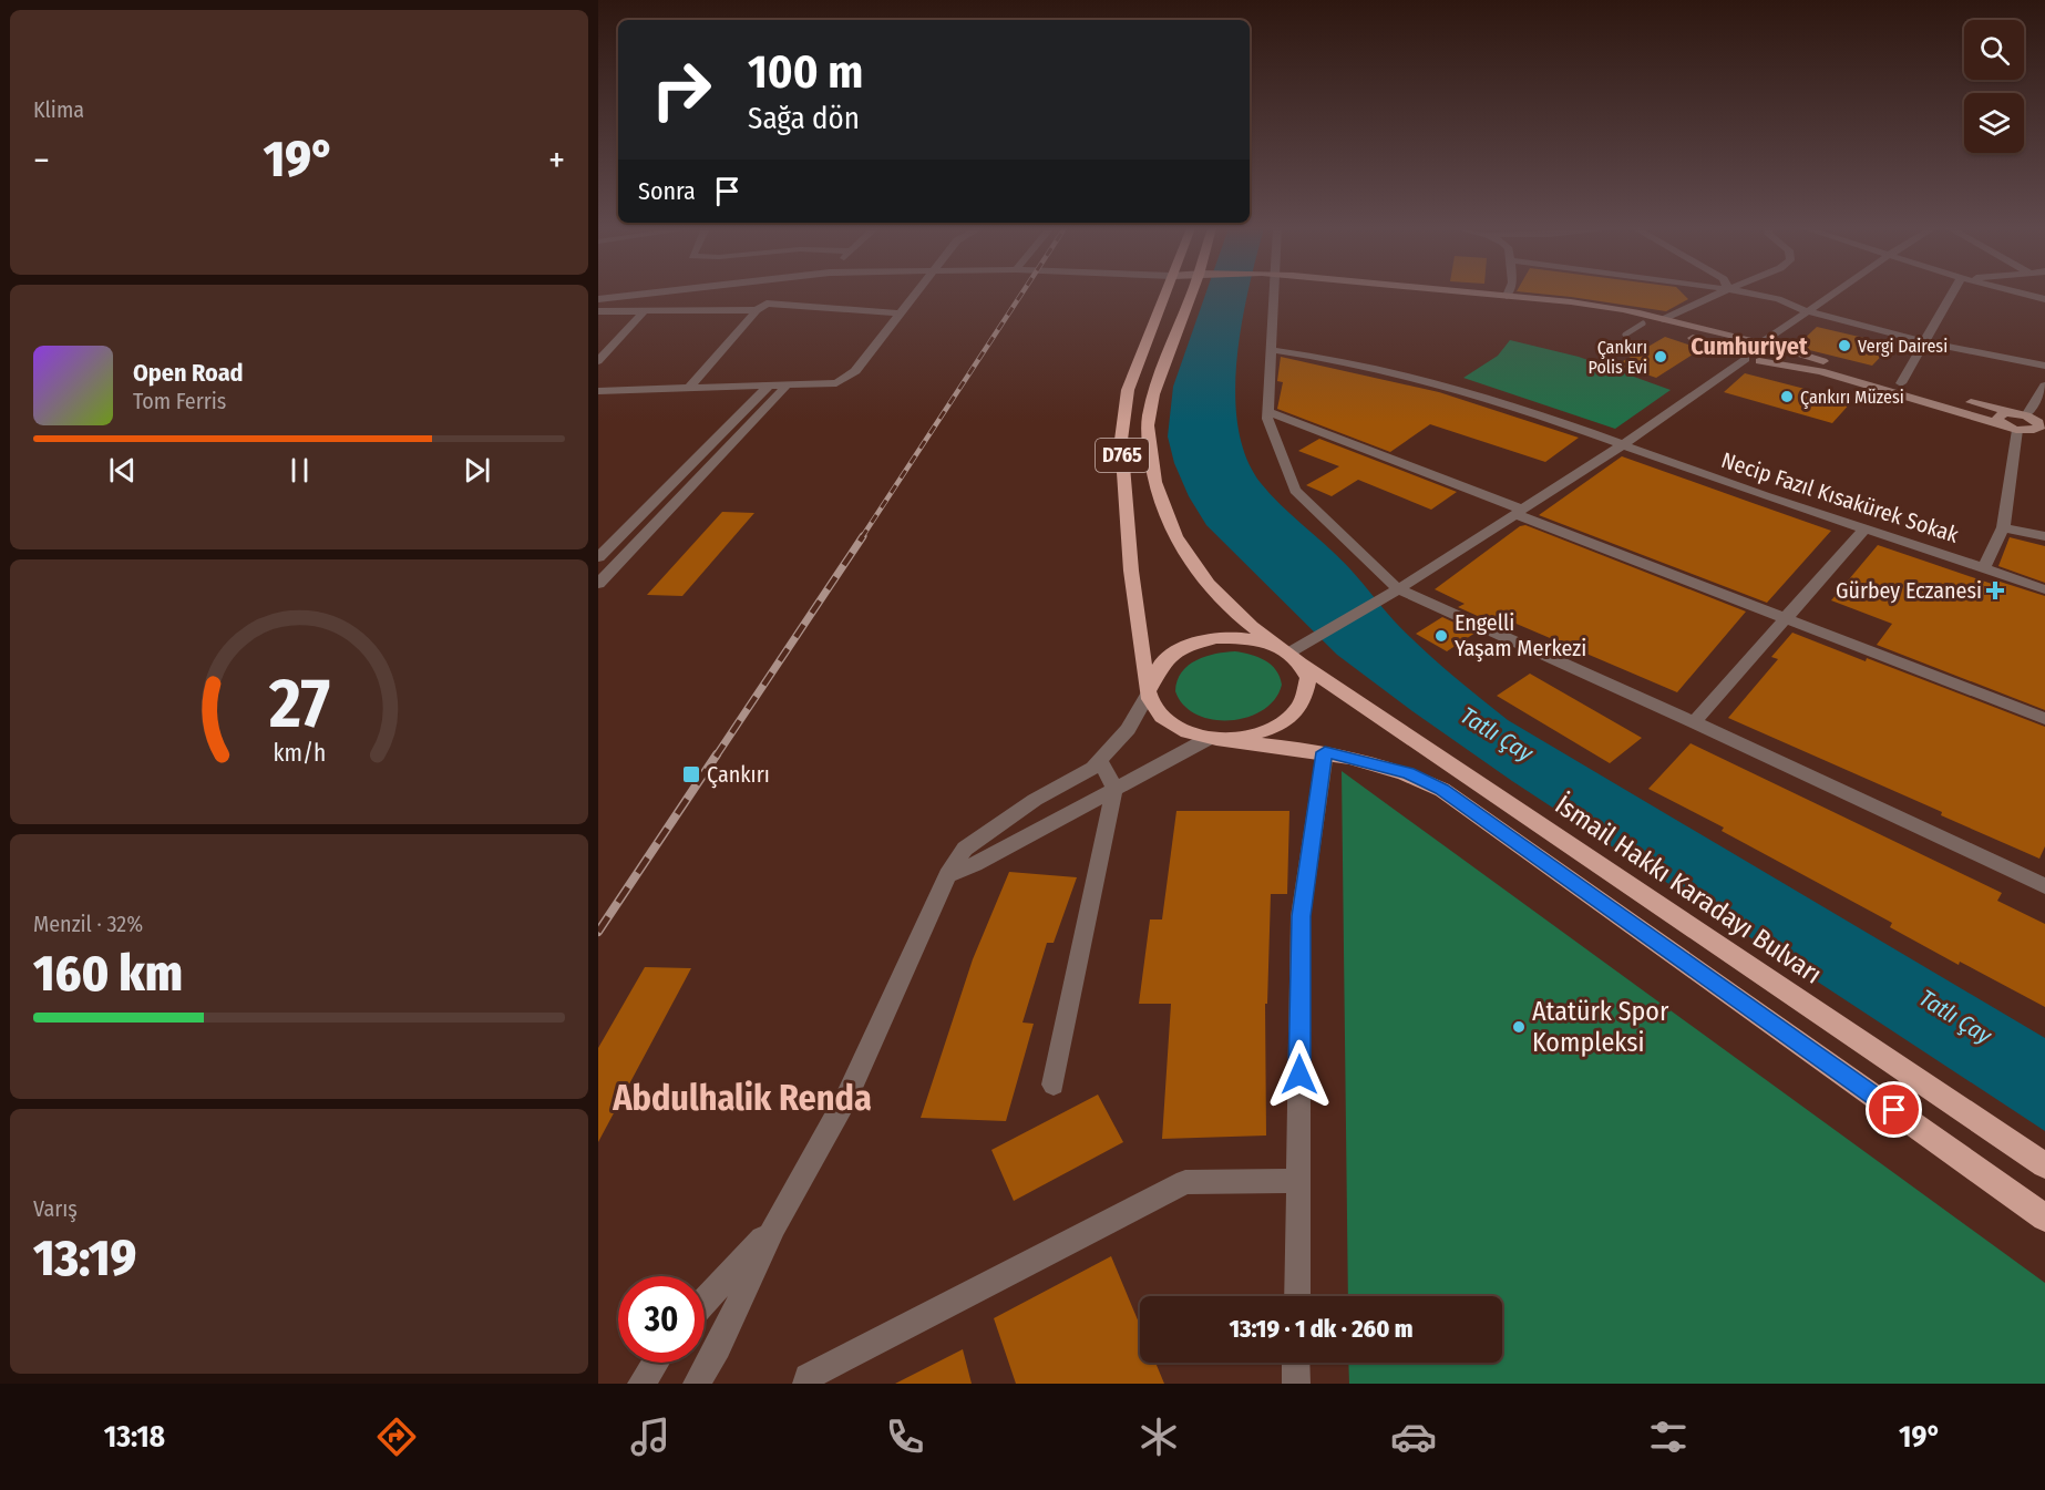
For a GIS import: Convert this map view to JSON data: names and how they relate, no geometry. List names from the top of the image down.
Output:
{
  "streets": {
    "highway": ["D765", "İsmail Hakkı Karadayı Bulvarı"],
    "street": ["Necip Fazıl Kısakürek Sokak"]
  },
  "crossings": [
    ["D765", "İsmail Hakkı Karadayı Bulvarı"]
  ],
  "districts": ["Cumhuriyet", "Abdulhalik Renda"],
  "water": ["Tatlı Çay"],
  "places": {
    "other": [
      "Vergi Dairesi",
      "Çankırı Polis Evi",
      "Çankırı Müzesi",
      "Engelli Yaşam Merkezi",
      "Atatürk Spor Kompleksi"
    ],
    "health": ["Gürbey Eczanesi"],
    "transit": ["Çankırı"]
  },
  "page": {
    "tile": [
      "Klima",
      ["Menzil · 32%", "160 km"],
      ["Varış", "13:19"]
    ],
    "turn": ["100 m", "Sağa dön"],
    "heat": ["−", "19°", "+"],
    "then": "Sonra",
    "song": ["Open Road", "Tom Ferris"],
    "limit": "30",
    "trip": "13:19 · 1 dk · 260 m",
    "tabs": ["13:18", "19°"],
    "gauge": ["27", "km/h"]
  }
}
